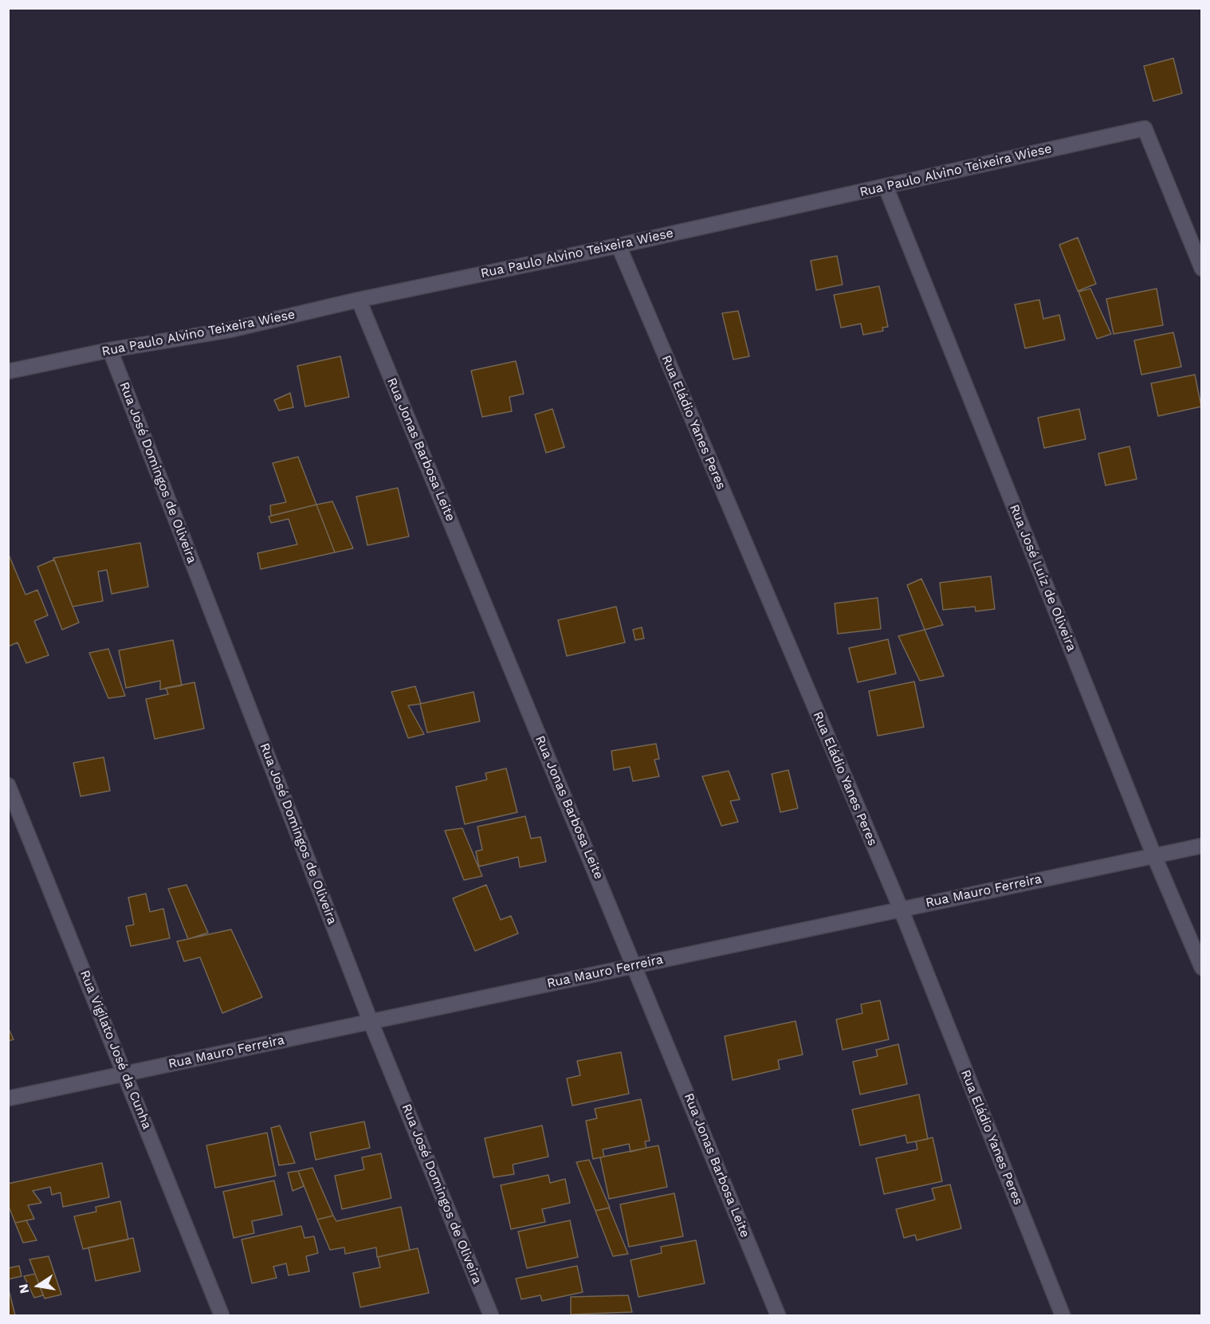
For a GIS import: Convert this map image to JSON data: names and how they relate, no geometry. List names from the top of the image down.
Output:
{
  "streets": {
    "street": [
      "Rua Paulo Alvino Teixeira Wiese",
      "Rua Eládio Yanes Peres",
      "Rua Jonas Barbosa Leite",
      "Rua José Domingos de Oliveira",
      "Rua José Luíz de Oliveira",
      "Rua Mauro Ferreira",
      "Rua Vigilato José da Cunha"
    ]
  },
  "crossings": [
    ["Rua Paulo Alvino Teixeira Wiese", "Rua Eládio Yanes Peres"],
    ["Rua Paulo Alvino Teixeira Wiese", "Rua Jonas Barbosa Leite"],
    ["Rua Paulo Alvino Teixeira Wiese", "Rua José Domingos de Oliveira"],
    ["Rua Paulo Alvino Teixeira Wiese", "Rua José Luíz de Oliveira"],
    ["Rua Eládio Yanes Peres", "Rua Mauro Ferreira"],
    ["Rua Jonas Barbosa Leite", "Rua Mauro Ferreira"],
    ["Rua José Domingos de Oliveira", "Rua Mauro Ferreira"],
    ["Rua José Luíz de Oliveira", "Rua Mauro Ferreira"],
    ["Rua Mauro Ferreira", "Rua Vigilato José da Cunha"]
  ],
  "north": "left"
}
